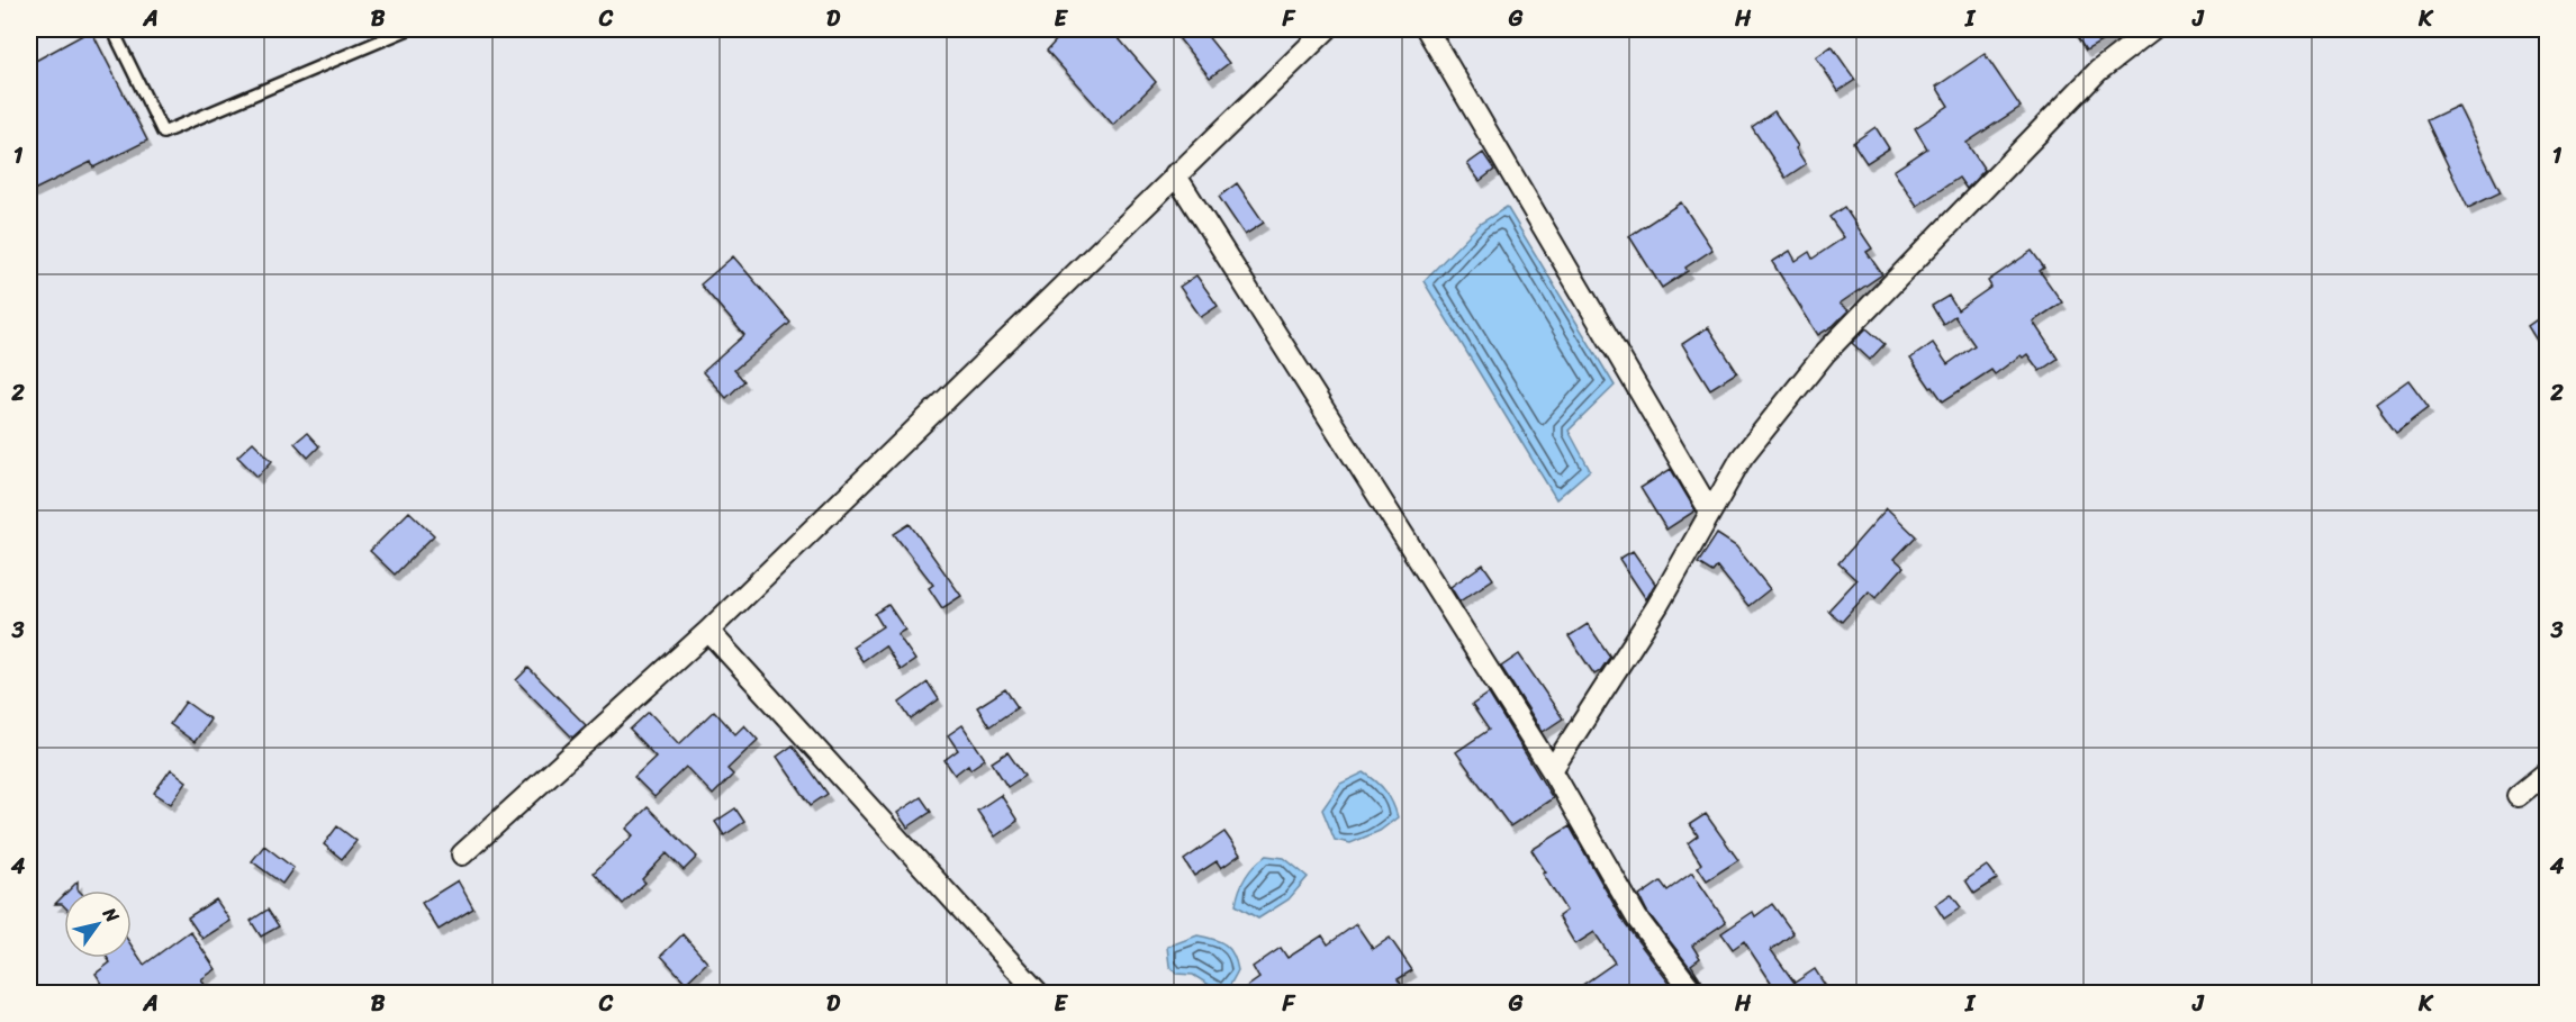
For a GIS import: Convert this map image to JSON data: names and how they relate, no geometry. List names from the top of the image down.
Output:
{
  "north": "top right",
  "grid": {
    "columns": [
      "A",
      "B",
      "C",
      "D",
      "E",
      "F",
      "G",
      "H",
      "I",
      "J",
      "K"
    ],
    "rows": [
      "1",
      "2",
      "3",
      "4"
    ]
  }
}
